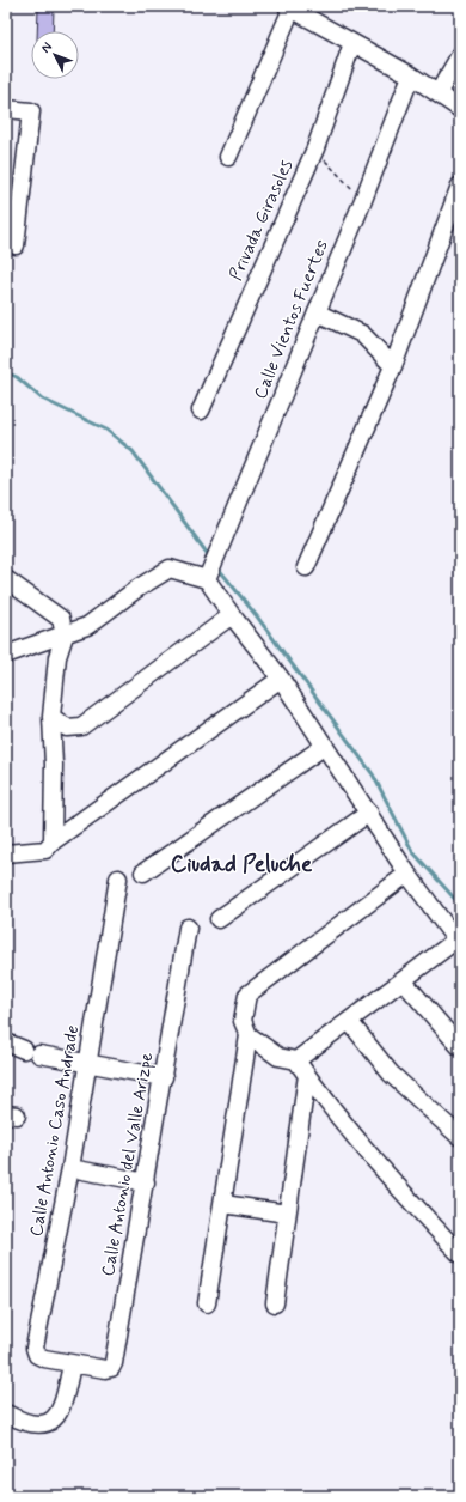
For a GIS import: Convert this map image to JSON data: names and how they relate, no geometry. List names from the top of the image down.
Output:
{
  "streets": {
    "street": [
      "Privada Girasoles",
      "Calle Vientos Fuertes",
      "Calle Antonio Caso Andrade",
      "Calle Antonio del Valle Arizpe"
    ]
  },
  "crossings": [
    ["Calle Antonio Caso Andrade", "Calle Antonio del Valle Arizpe"]
  ],
  "districts": ["Ciudad Peluche"],
  "north": "top left"
}
